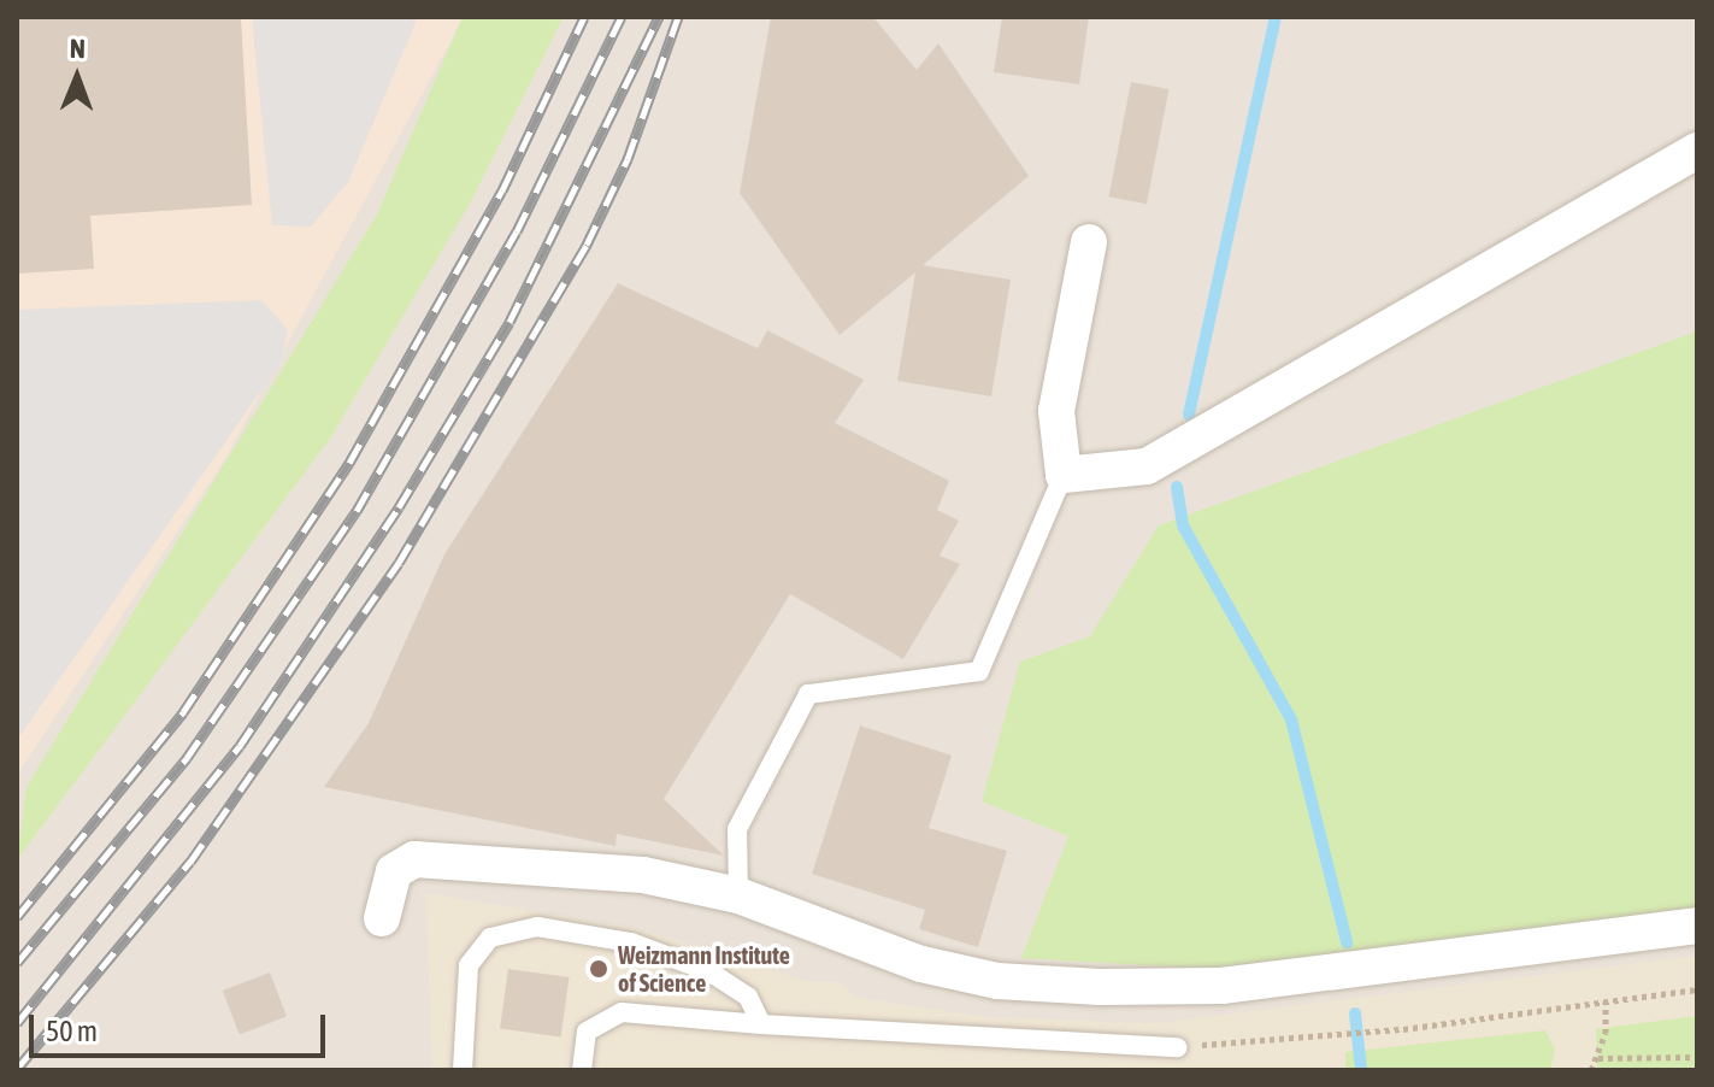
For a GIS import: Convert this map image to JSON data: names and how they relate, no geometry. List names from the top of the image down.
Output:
{
  "places": ["Weizmann Institute of Science"],
  "scale_bar": "50 m",
  "north": "top"
}
